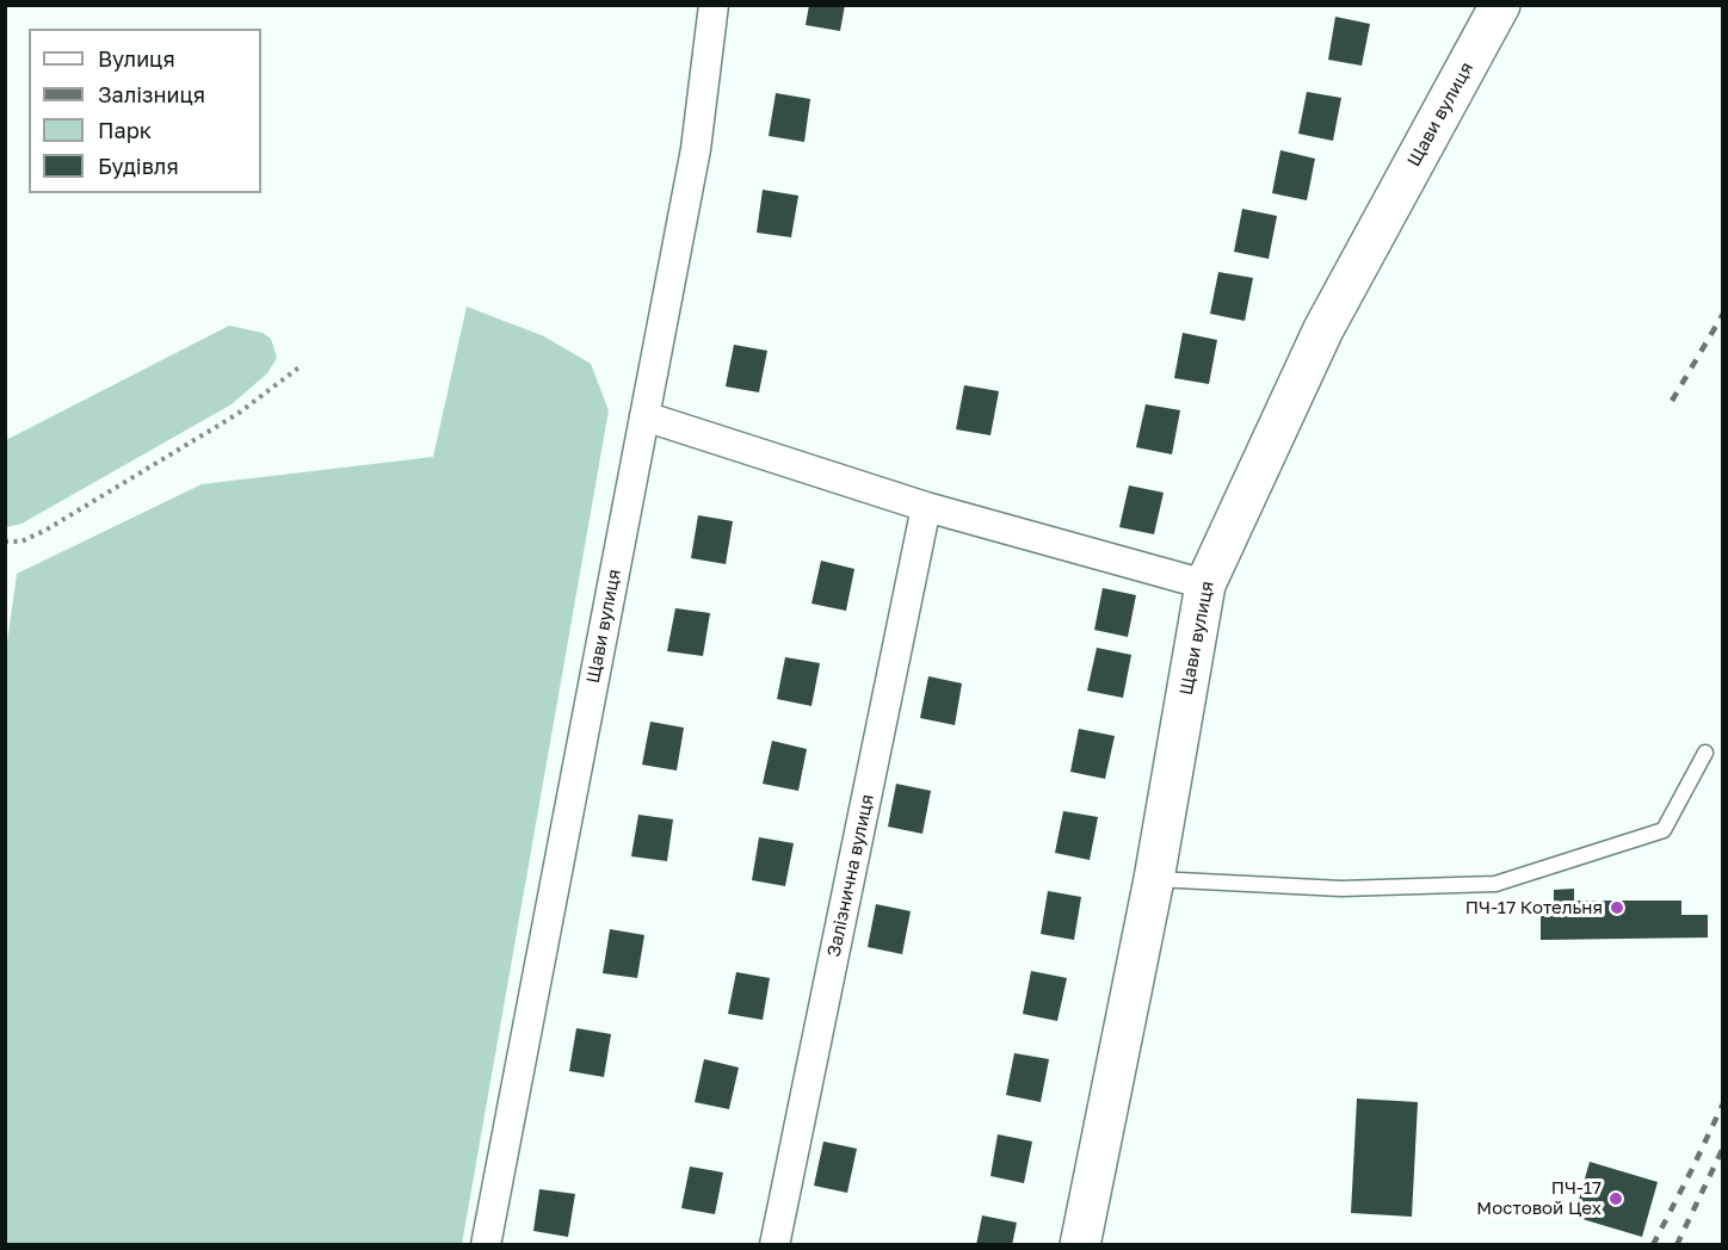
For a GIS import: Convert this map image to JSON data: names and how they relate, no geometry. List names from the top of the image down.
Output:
{
  "streets": {
    "main road": ["Щави вулиця"],
    "street": ["Залізнична вулиця"]
  },
  "places": ["ПЧ-17 Котельня", "ПЧ-17 Мостовой Цех"],
  "legend": [
    "Вулиця",
    "Залізниця",
    "Парк",
    "Будівля"
  ]
}
